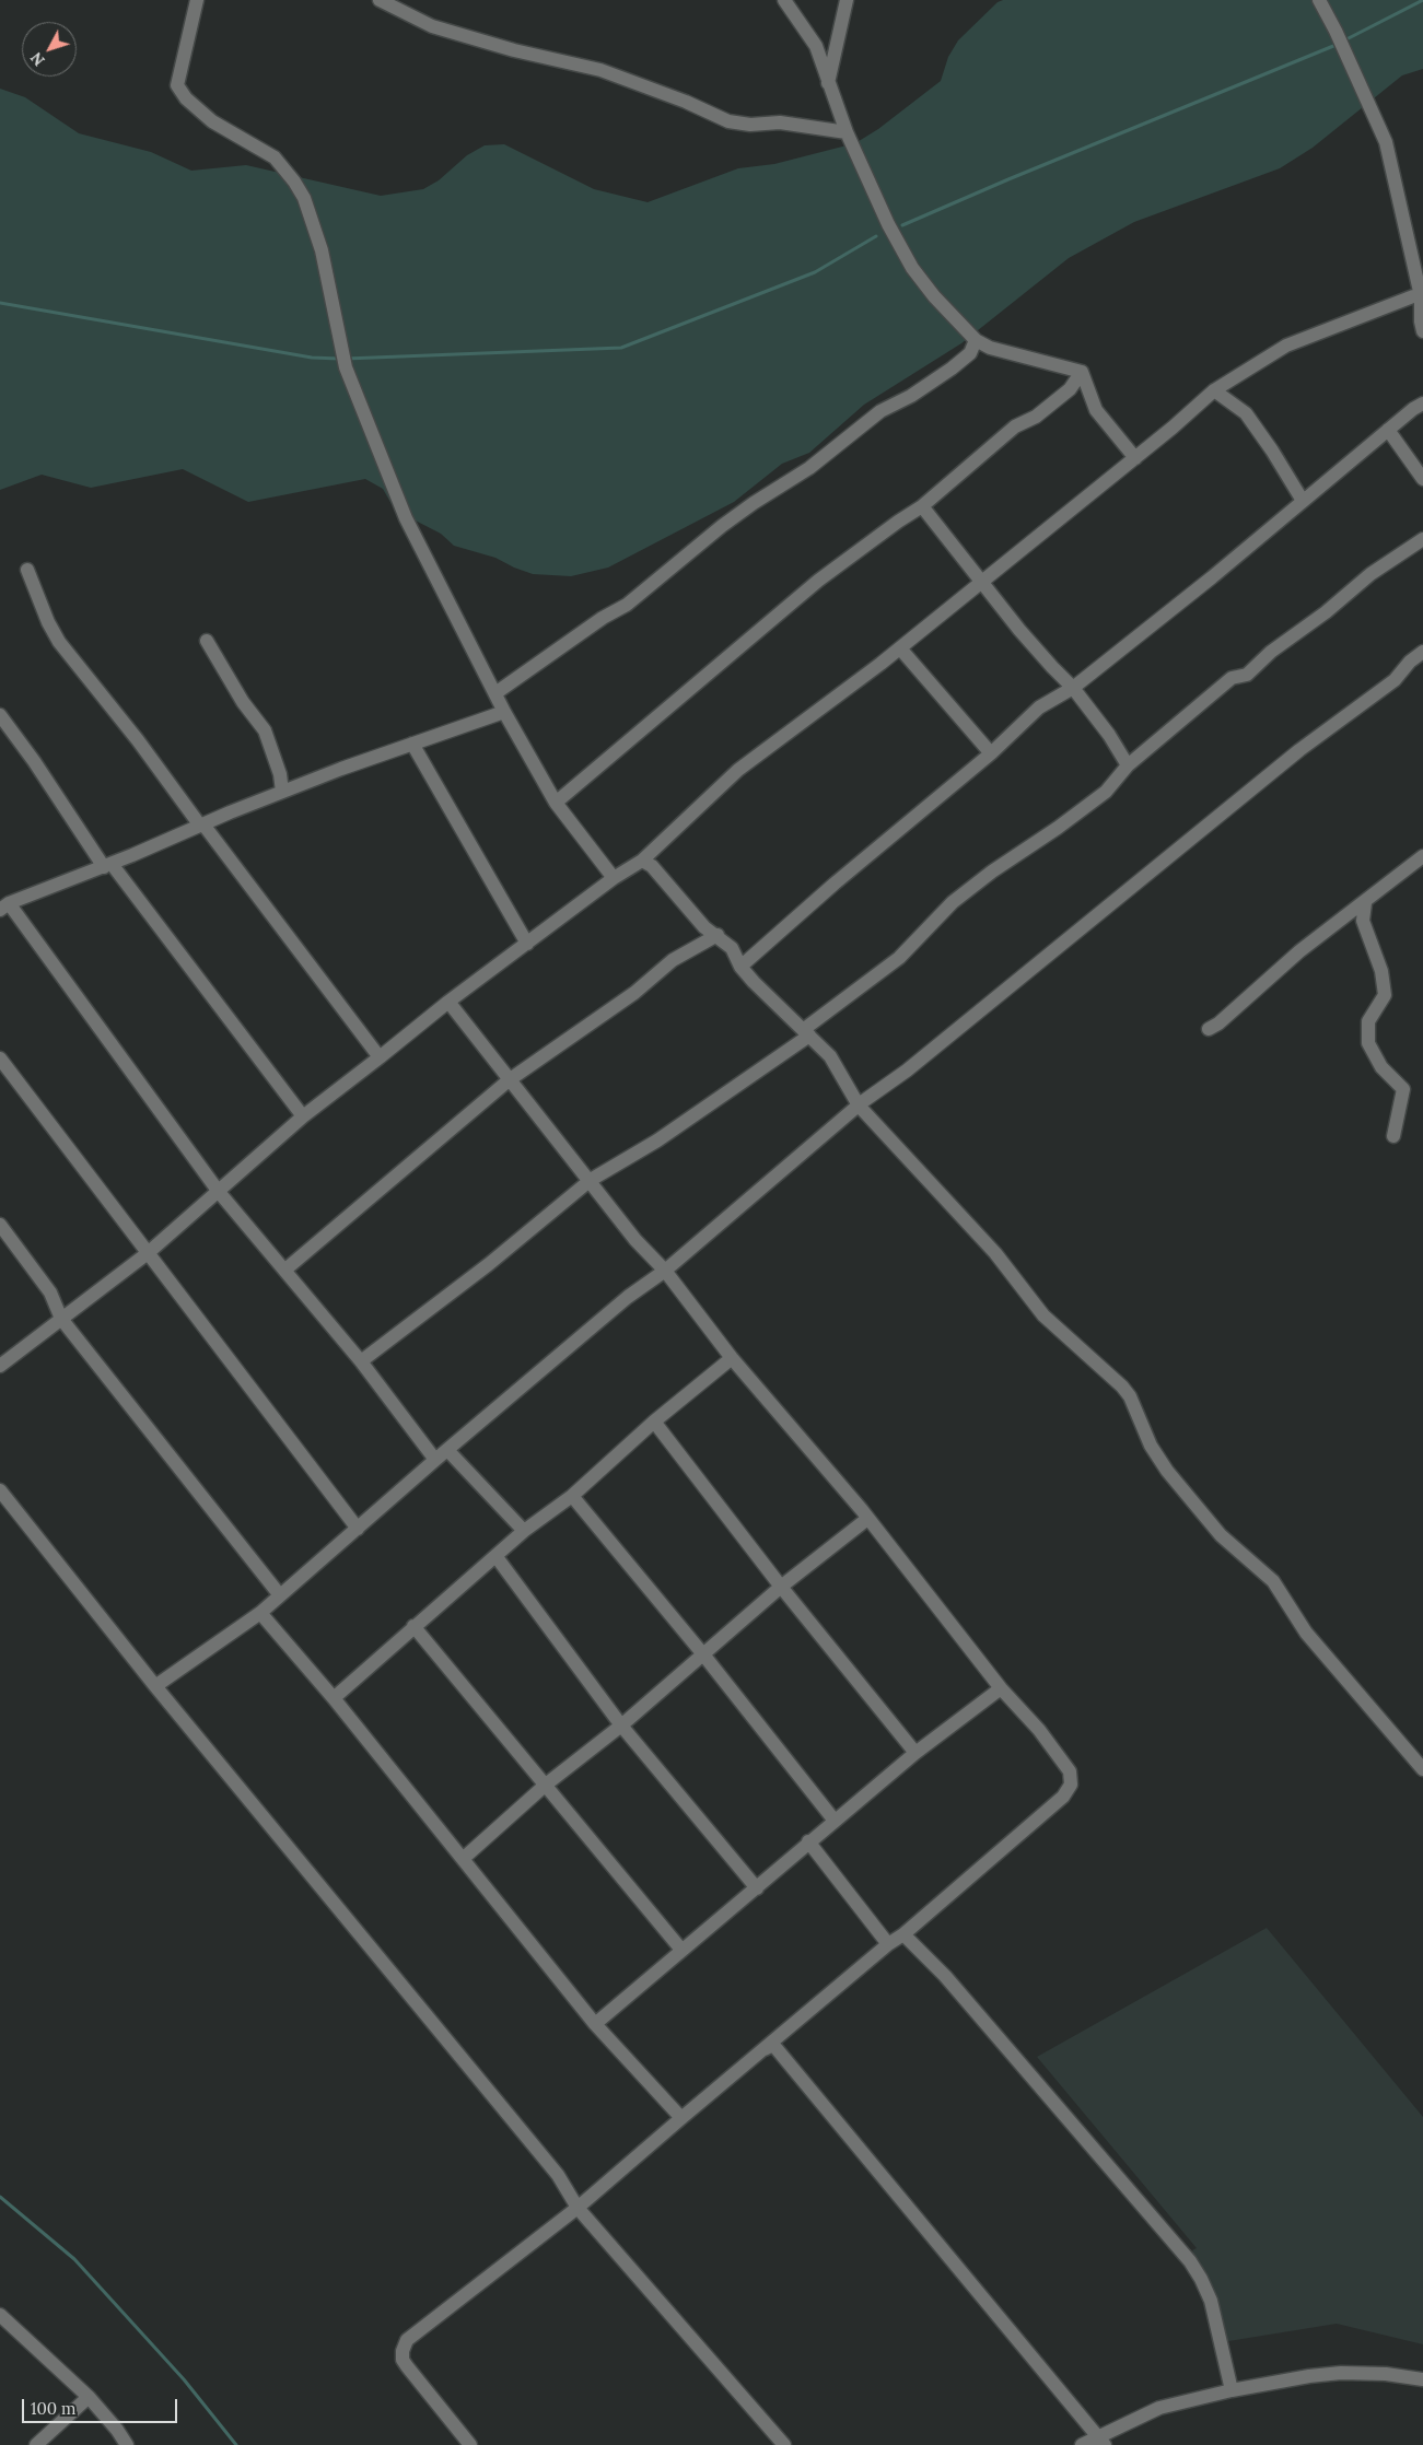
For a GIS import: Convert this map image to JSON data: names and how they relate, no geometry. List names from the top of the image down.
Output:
{
  "scale_bar": "100 m",
  "north": "bottom left"
}
